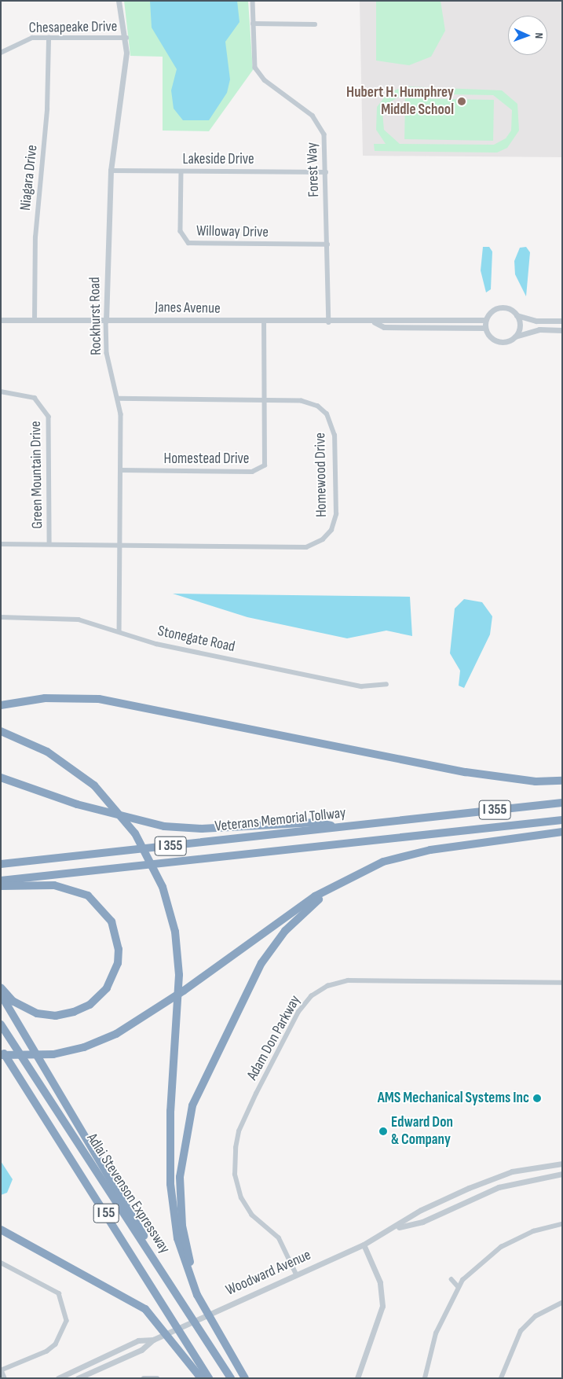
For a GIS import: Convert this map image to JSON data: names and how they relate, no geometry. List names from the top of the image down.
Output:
{
  "streets": {
    "highway": [
      "I 355",
      "Veterans Memorial Tollway",
      "Adlai Stevenson Expressway",
      "I 55"
    ],
    "street": [
      "Chesapeake Drive",
      "Lakeside Drive",
      "Forest Way",
      "Niagara Drive",
      "Willoway Drive",
      "Janes Avenue",
      "Rockhurst Road",
      "Homestead Drive",
      "Green Mountain Drive",
      "Homewood Drive",
      "Stonegate Road",
      "Adam Don Parkway",
      "Woodward Avenue"
    ]
  },
  "crossings": [
    ["Chesapeake Drive", "Niagara Drive"],
    ["Chesapeake Drive", "Rockhurst Road"],
    ["Lakeside Drive", "Forest Way"],
    ["Lakeside Drive", "Willoway Drive"],
    ["Lakeside Drive", "Rockhurst Road"],
    ["Forest Way", "Willoway Drive"],
    ["Forest Way", "Janes Avenue"],
    ["Niagara Drive", "Janes Avenue"],
    ["Janes Avenue", "Rockhurst Road"],
    ["Janes Avenue", "Homestead Drive"],
    ["Rockhurst Road", "Homestead Drive"],
    ["Rockhurst Road", "Homewood Drive"],
    ["Rockhurst Road", "Stonegate Road"],
    ["Homestead Drive", "Homewood Drive"],
    ["Green Mountain Drive", "Homewood Drive"],
    ["Adam Don Parkway", "Woodward Avenue"]
  ],
  "places": ["Hubert H. Humphrey Middle School", "AMS Mechanical Systems Inc", "Edward Don & Company"],
  "north": "right"
}
